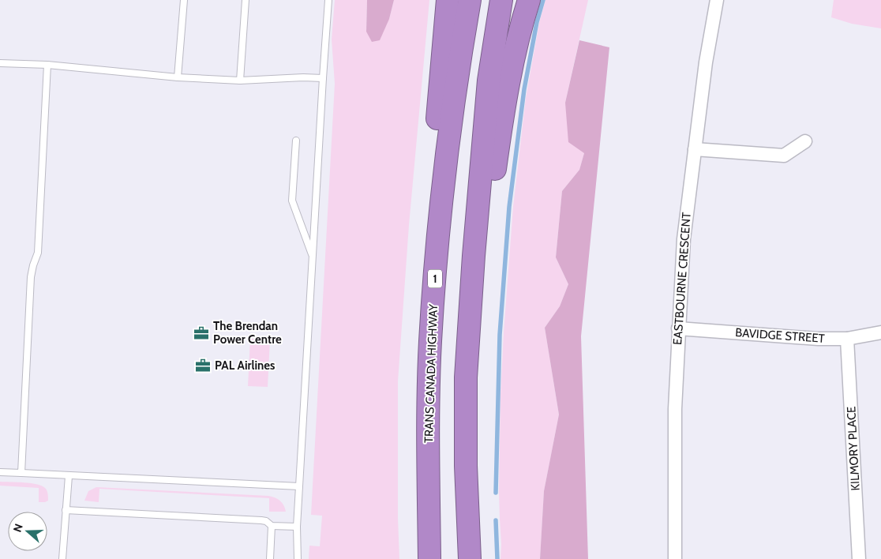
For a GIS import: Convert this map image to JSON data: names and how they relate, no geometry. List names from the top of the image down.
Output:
{
  "streets": {
    "highway": ["1", "TRANS CANADA HIGHWAY"],
    "street": ["EASTBOURNE CRESCENT", "BAVIDGE STREET", "KILMORY PLACE"]
  },
  "crossings": [
    ["EASTBOURNE CRESCENT", "BAVIDGE STREET"],
    ["BAVIDGE STREET", "KILMORY PLACE"]
  ],
  "places": {
    "office": ["The Brendan Power Centre", "PAL Airlines"]
  },
  "north": "left"
}
